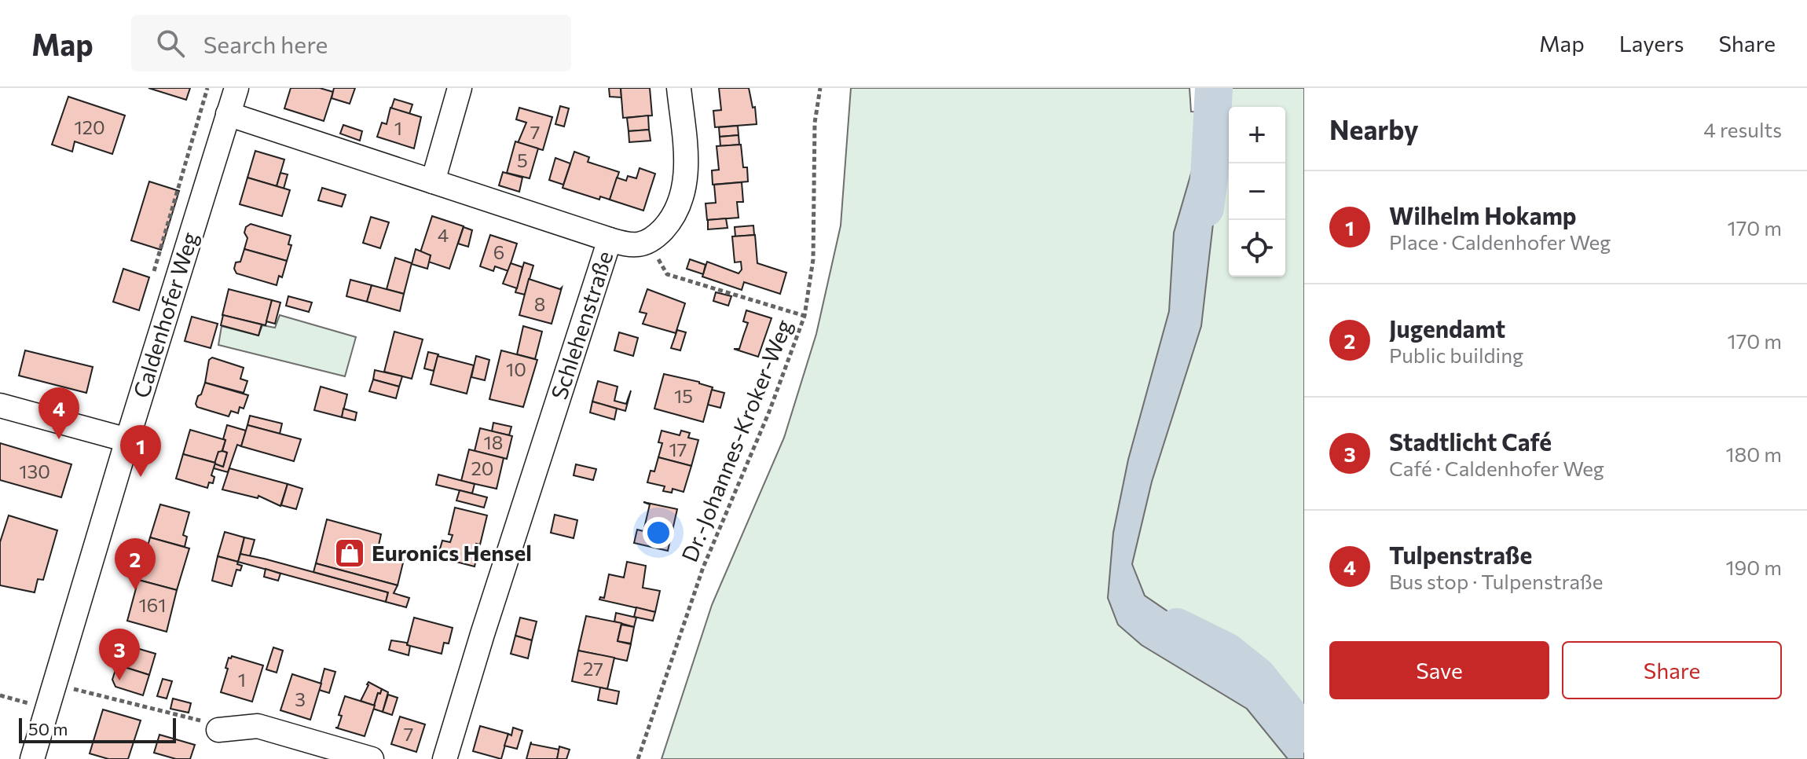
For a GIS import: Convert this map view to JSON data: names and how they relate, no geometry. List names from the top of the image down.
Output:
{
  "streets": {
    "street": ["Caldenhofer Weg", "Schlehenstraße"],
    "path": ["Dr.-Johannes-Kroker-Weg"]
  },
  "crossings": [
    ["Caldenhofer Weg", "Schlehenstraße"]
  ],
  "places": {
    "shop": ["Euronics Hensel"]
  },
  "house_numbers": [
    "120",
    "1",
    "7",
    "5",
    "4",
    "6",
    "8",
    "10",
    "15",
    "18",
    "17",
    "20",
    "130",
    "161",
    "27",
    "1",
    "3",
    "7"
  ],
  "scale_bar": "50 m",
  "page": {
    "header": "Map",
    "search": "Search here",
    "nav": ["Map", "Layers", "Share"],
    "heading": ["Nearby", "4 results"],
    "map_buttons": ["+", "−"],
    "list": [
      {
        "mark": "1",
        "name": "Wilhelm Hokamp",
        "note": "Place · Caldenhofer Weg",
        "value": "170 m"
      },
      {
        "mark": "2",
        "name": "Jugendamt",
        "note": "Public building",
        "value": "170 m"
      },
      {
        "mark": "3",
        "name": "Stadtlicht Café",
        "note": "Café · Caldenhofer Weg",
        "value": "180 m"
      },
      {
        "mark": "4",
        "name": "Tulpenstraße",
        "note": "Bus stop · Tulpenstraße",
        "value": "190 m"
      }
    ],
    "pins": [
      "4",
      "1",
      "2",
      "3"
    ],
    "buttons": ["Save", "Share"],
    "scale": "50 m"
  }
}
